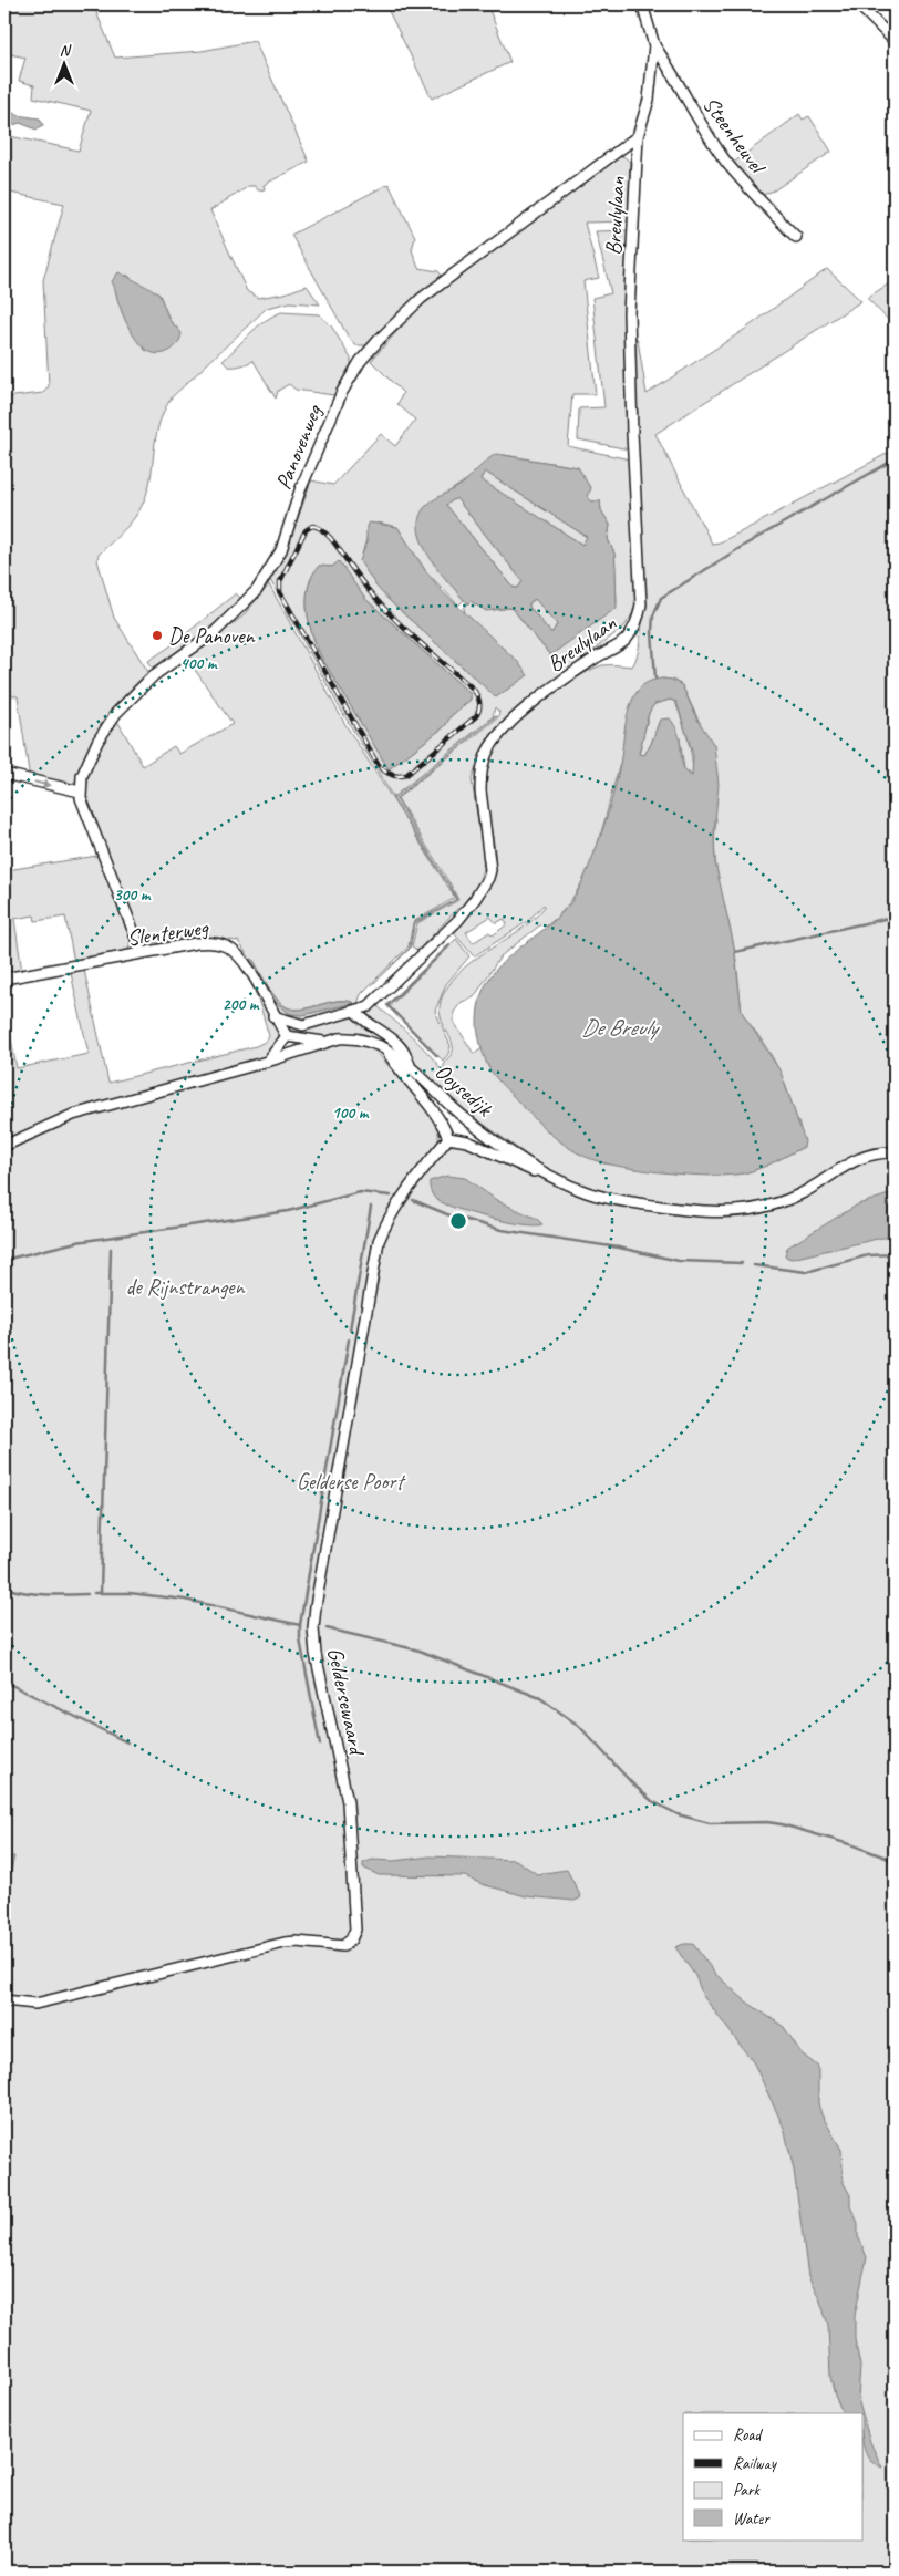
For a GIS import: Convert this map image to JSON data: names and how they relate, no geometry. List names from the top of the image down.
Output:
{
  "streets": {
    "street": [
      "Steenheuvel",
      "Breulylaan",
      "Panovenweg",
      "Slenterweg",
      "Ooysedijk",
      "Geldersewaard"
    ]
  },
  "crossings": [
    ["Breulylaan", "Panovenweg"],
    ["Breulylaan", "Slenterweg"]
  ],
  "water": ["De Breuly"],
  "parks": ["de Rijnstrangen", "Gelderse Poort"],
  "places": ["De Panoven"],
  "legend": [
    "Road",
    "Railway",
    "Park",
    "Water"
  ],
  "north": "top",
  "rings": [
    "400 m",
    "300 m",
    "200 m",
    "100 m"
  ]
}
